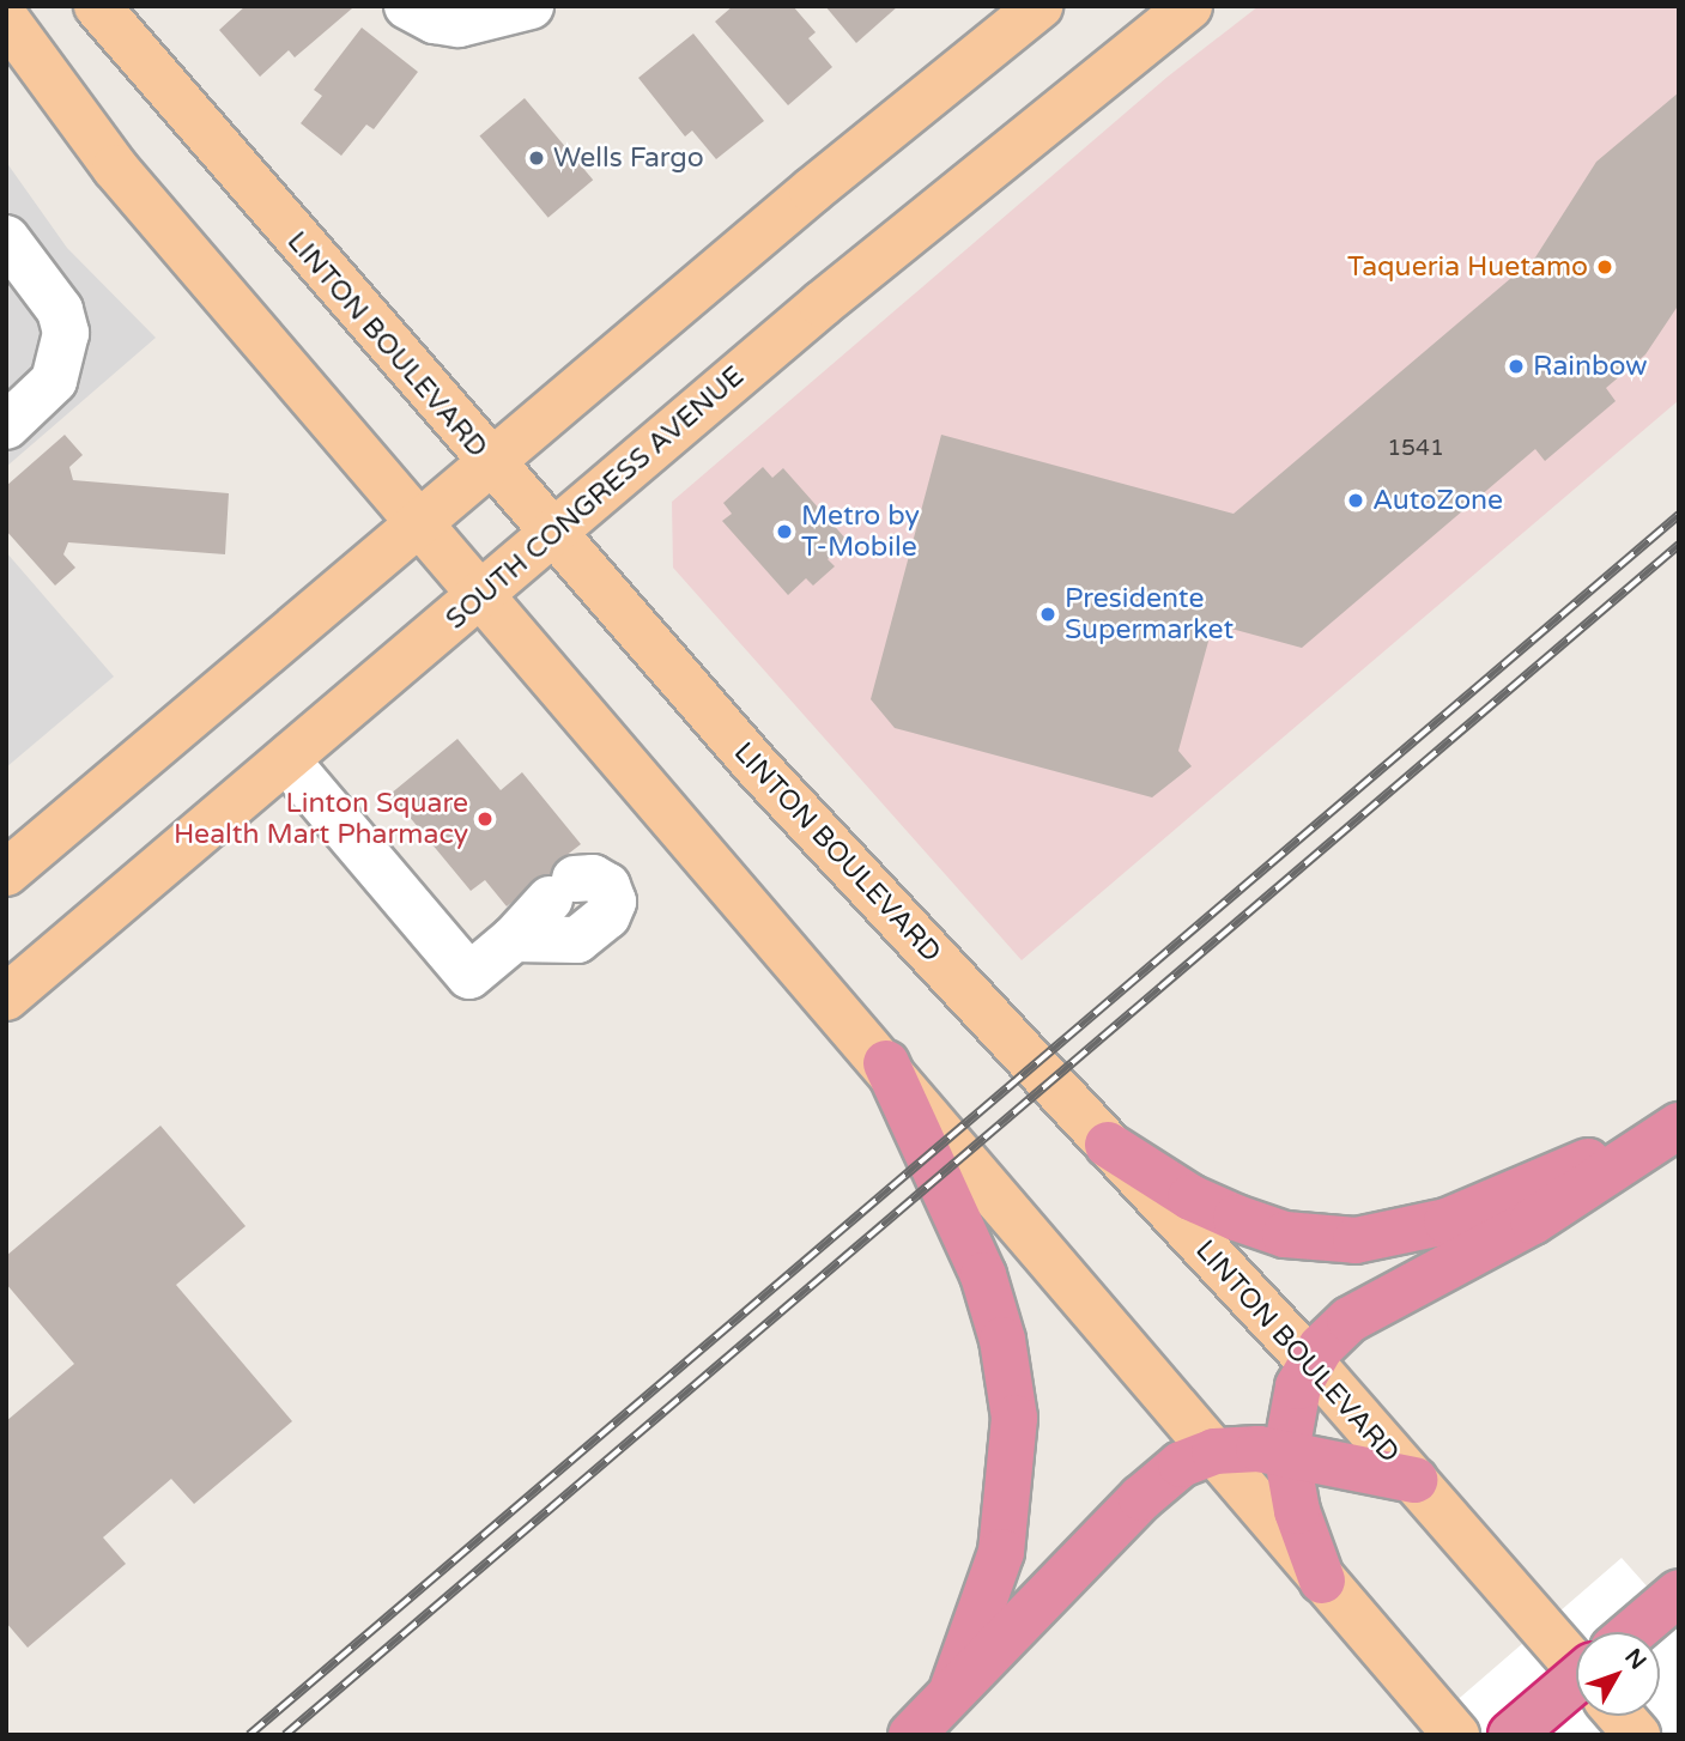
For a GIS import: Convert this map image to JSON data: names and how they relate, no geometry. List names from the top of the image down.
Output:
{
  "streets": {
    "main road": ["LINTON BOULEVARD", "SOUTH CONGRESS AVENUE"]
  },
  "crossings": [
    ["LINTON BOULEVARD", "SOUTH CONGRESS AVENUE"]
  ],
  "places": [
    "Wells Fargo",
    "Taqueria Huetamo",
    "Rainbow",
    "AutoZone",
    "Metro by T-Mobile",
    "Presidente Supermarket",
    "Linton Square Health Mart Pharmacy"
  ],
  "house_numbers": ["1541"],
  "north": "top right"
}
